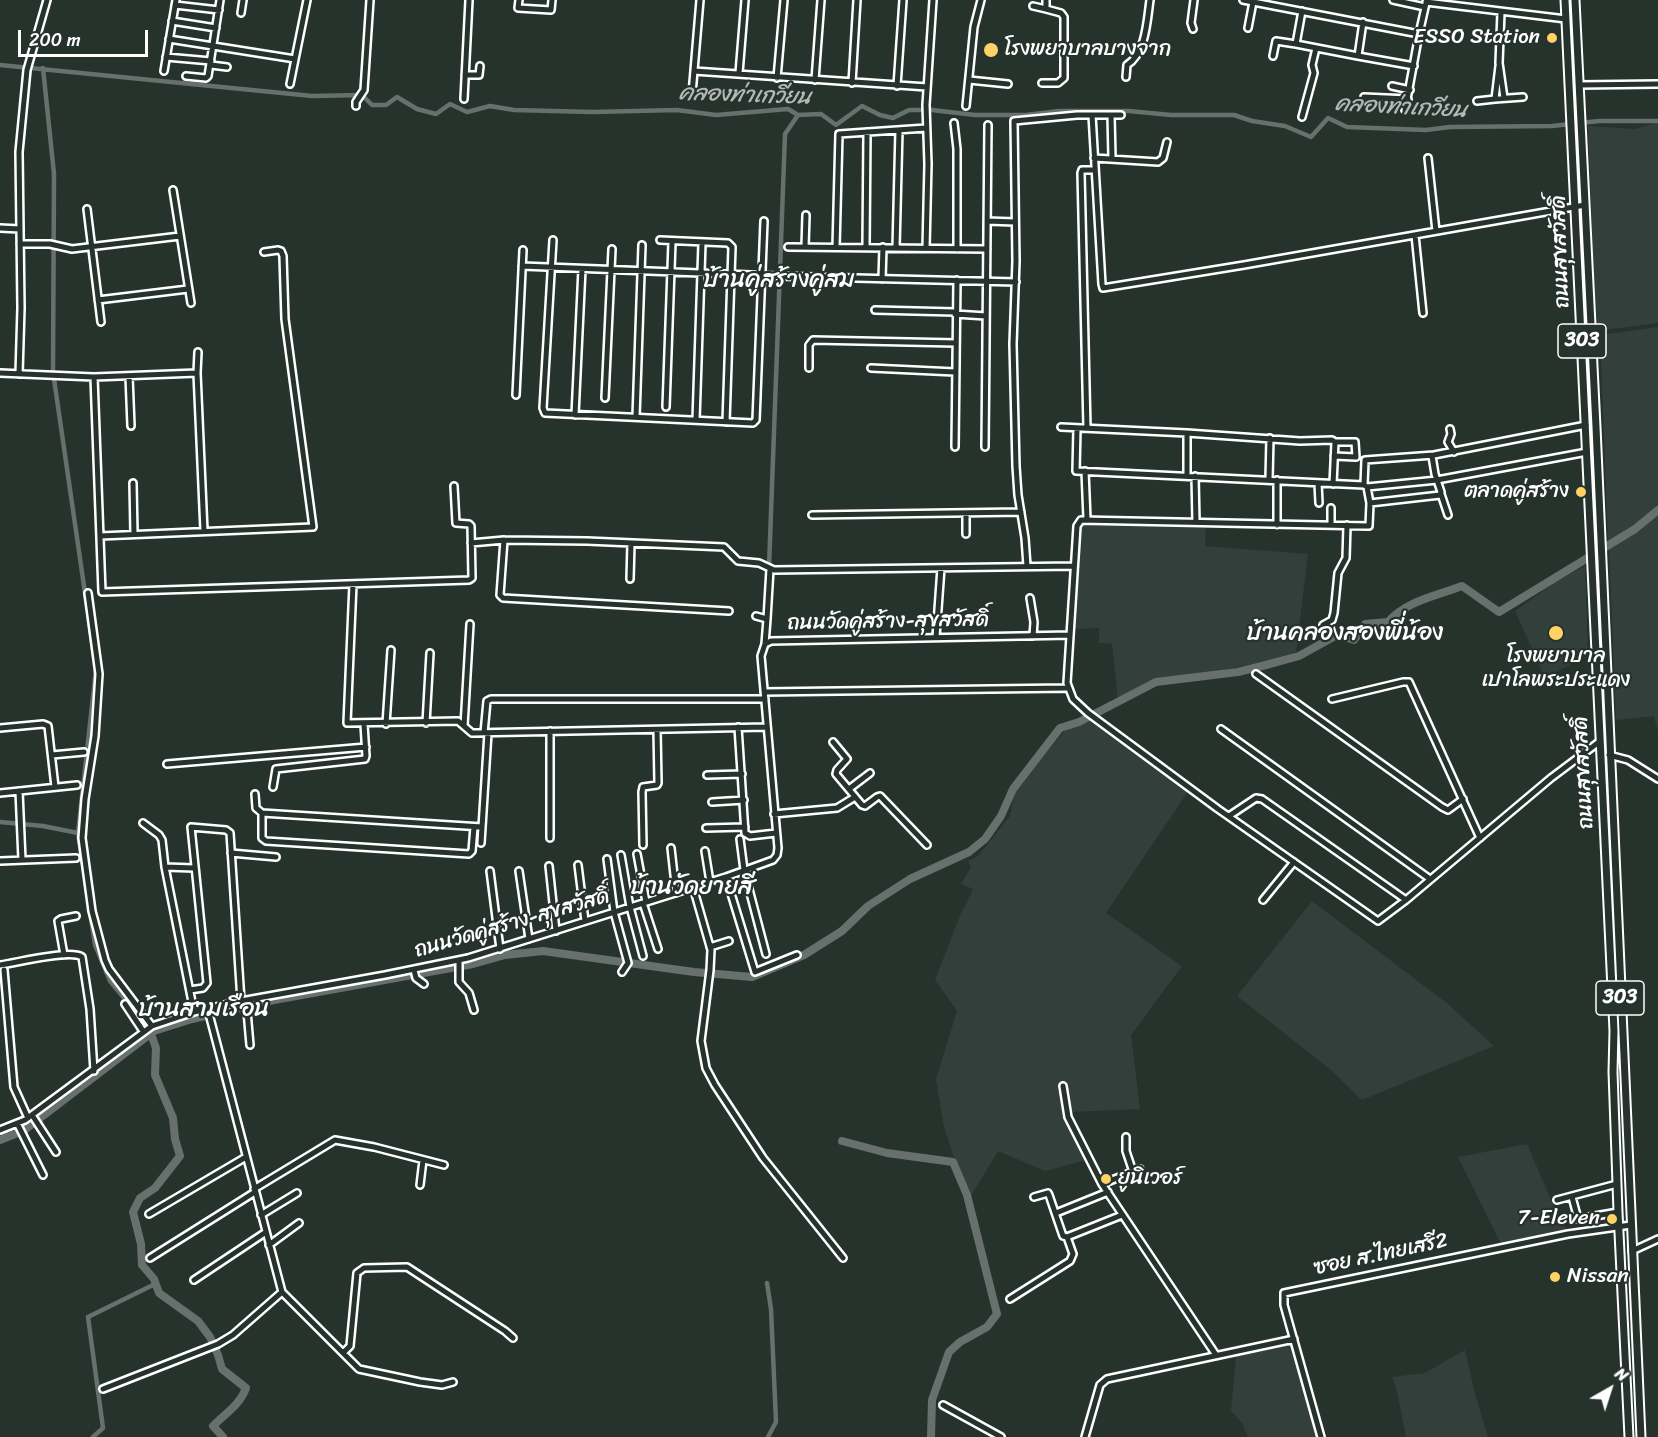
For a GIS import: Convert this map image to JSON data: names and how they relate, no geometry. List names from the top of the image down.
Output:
{
  "streets": {
    "main road": ["ถนนสุขสวัสดิ์", "303"],
    "street": ["ถนนวัดคู่สร้าง-สุขสวัสดิ์", "ซอย ส.ไทยเสรี2"]
  },
  "crossings": [
    ["ถนนสุขสวัสดิ์", "ซอย ส.ไทยเสรี2"]
  ],
  "districts": [
    "บ้านคู่สร้างคู่สม",
    "บ้านคลองสองพี่น้อง",
    "บ้านวัดยายสี",
    "บ้านสามเรือน"
  ],
  "water": ["คลองท่าเกวียน"],
  "places": [
    "ESSO Station",
    "โรงพยาบาลบางจาก",
    "ตลาดคู่สร้าง",
    "โรงพยาบาล เปาโลพระประแดง",
    "ยูนิเวอร์",
    "7-Eleven",
    "Nissan"
  ],
  "scale_bar": "200 m",
  "north": "top right"
}
